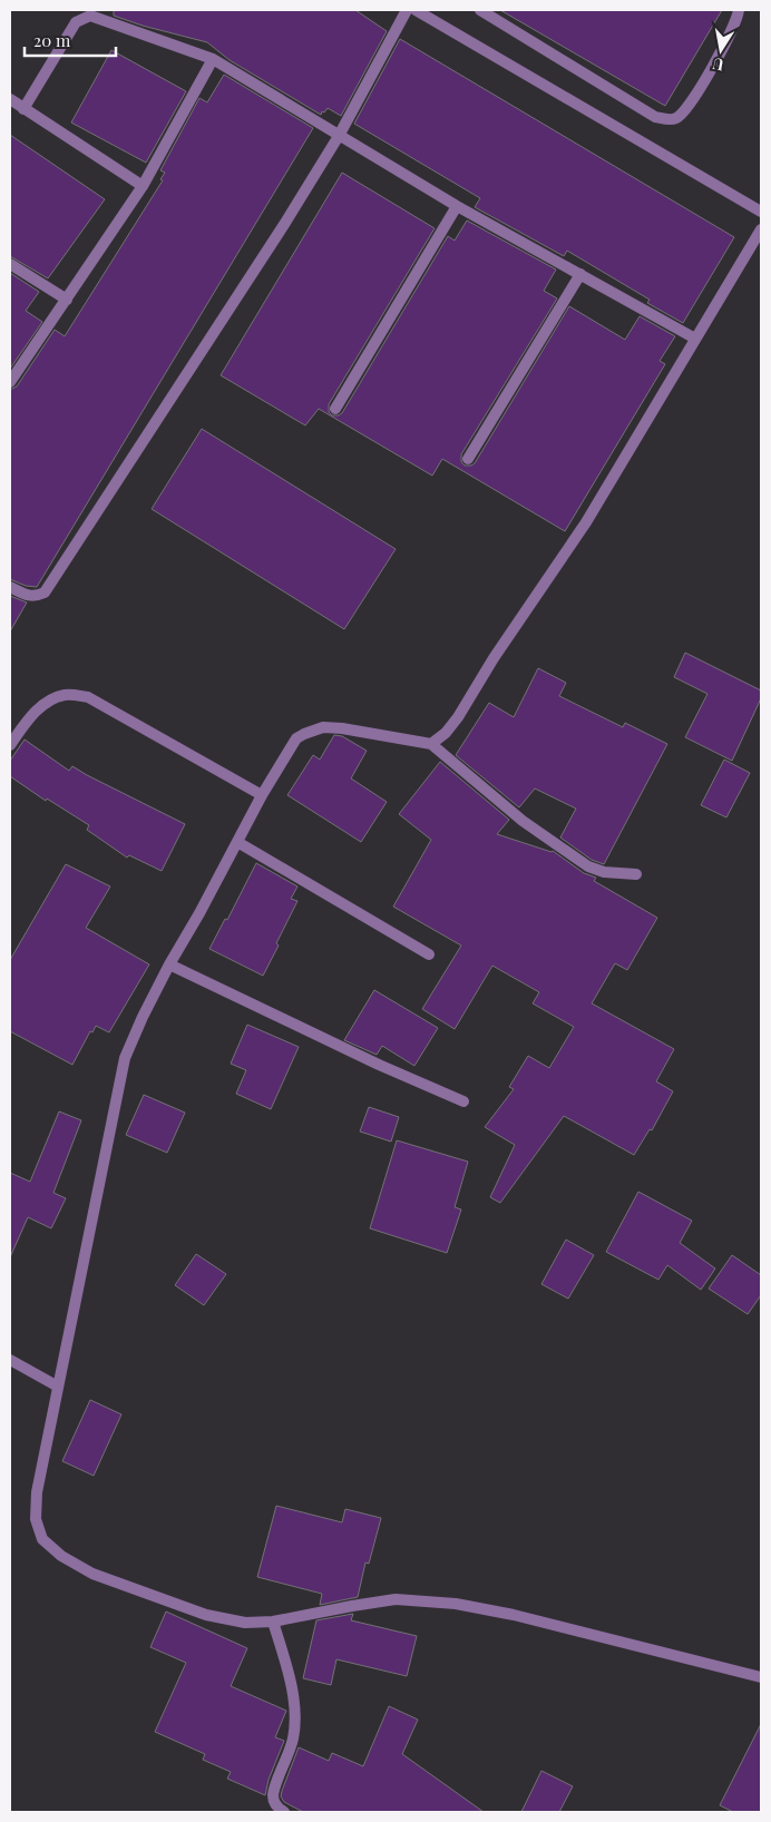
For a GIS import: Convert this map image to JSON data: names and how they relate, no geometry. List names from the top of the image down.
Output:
{
  "scale_bar": "20 m",
  "north": "bottom"
}
